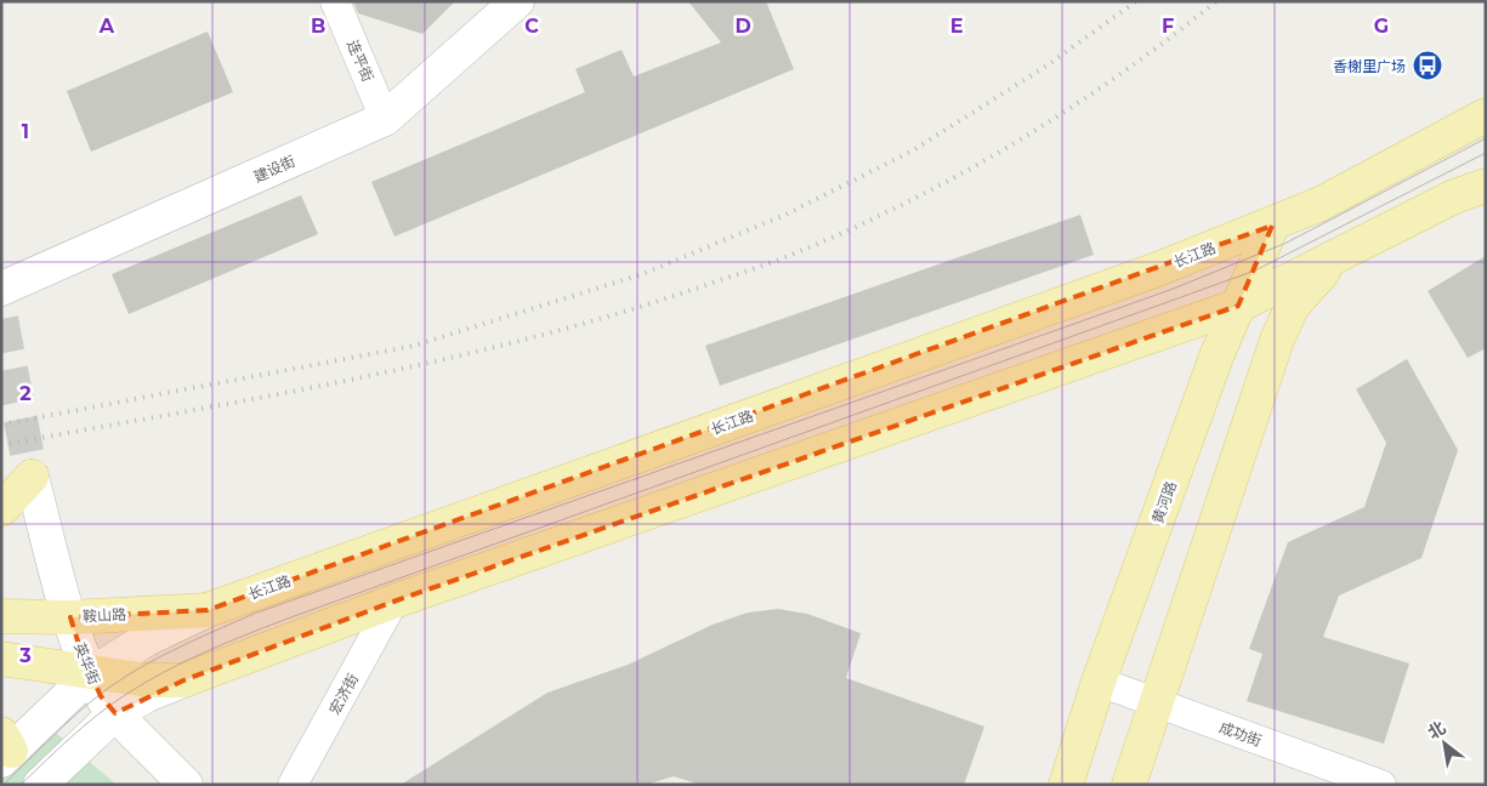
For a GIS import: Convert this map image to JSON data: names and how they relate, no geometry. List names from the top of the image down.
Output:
{
  "streets": {
    "main road": [
      "建设街",
      "长江路",
      "黄河路",
      "鞍山路",
      "英华街"
    ],
    "street": ["连平街", "宏济街", "成功街"]
  },
  "crossings": [
    ["连平街", "建设街"],
    ["长江路", "黄河路"],
    ["长江路", "鞍山路"],
    ["长江路", "英华街"],
    ["黄河路", "成功街"],
    ["鞍山路", "英华街"]
  ],
  "places": {
    "bus stop": ["香榭里广场"]
  },
  "north": "top left",
  "grid": {
    "columns": [
      "A",
      "B",
      "C",
      "D",
      "E",
      "F",
      "G"
    ],
    "rows": ["1", "2", "3"]
  }
}
